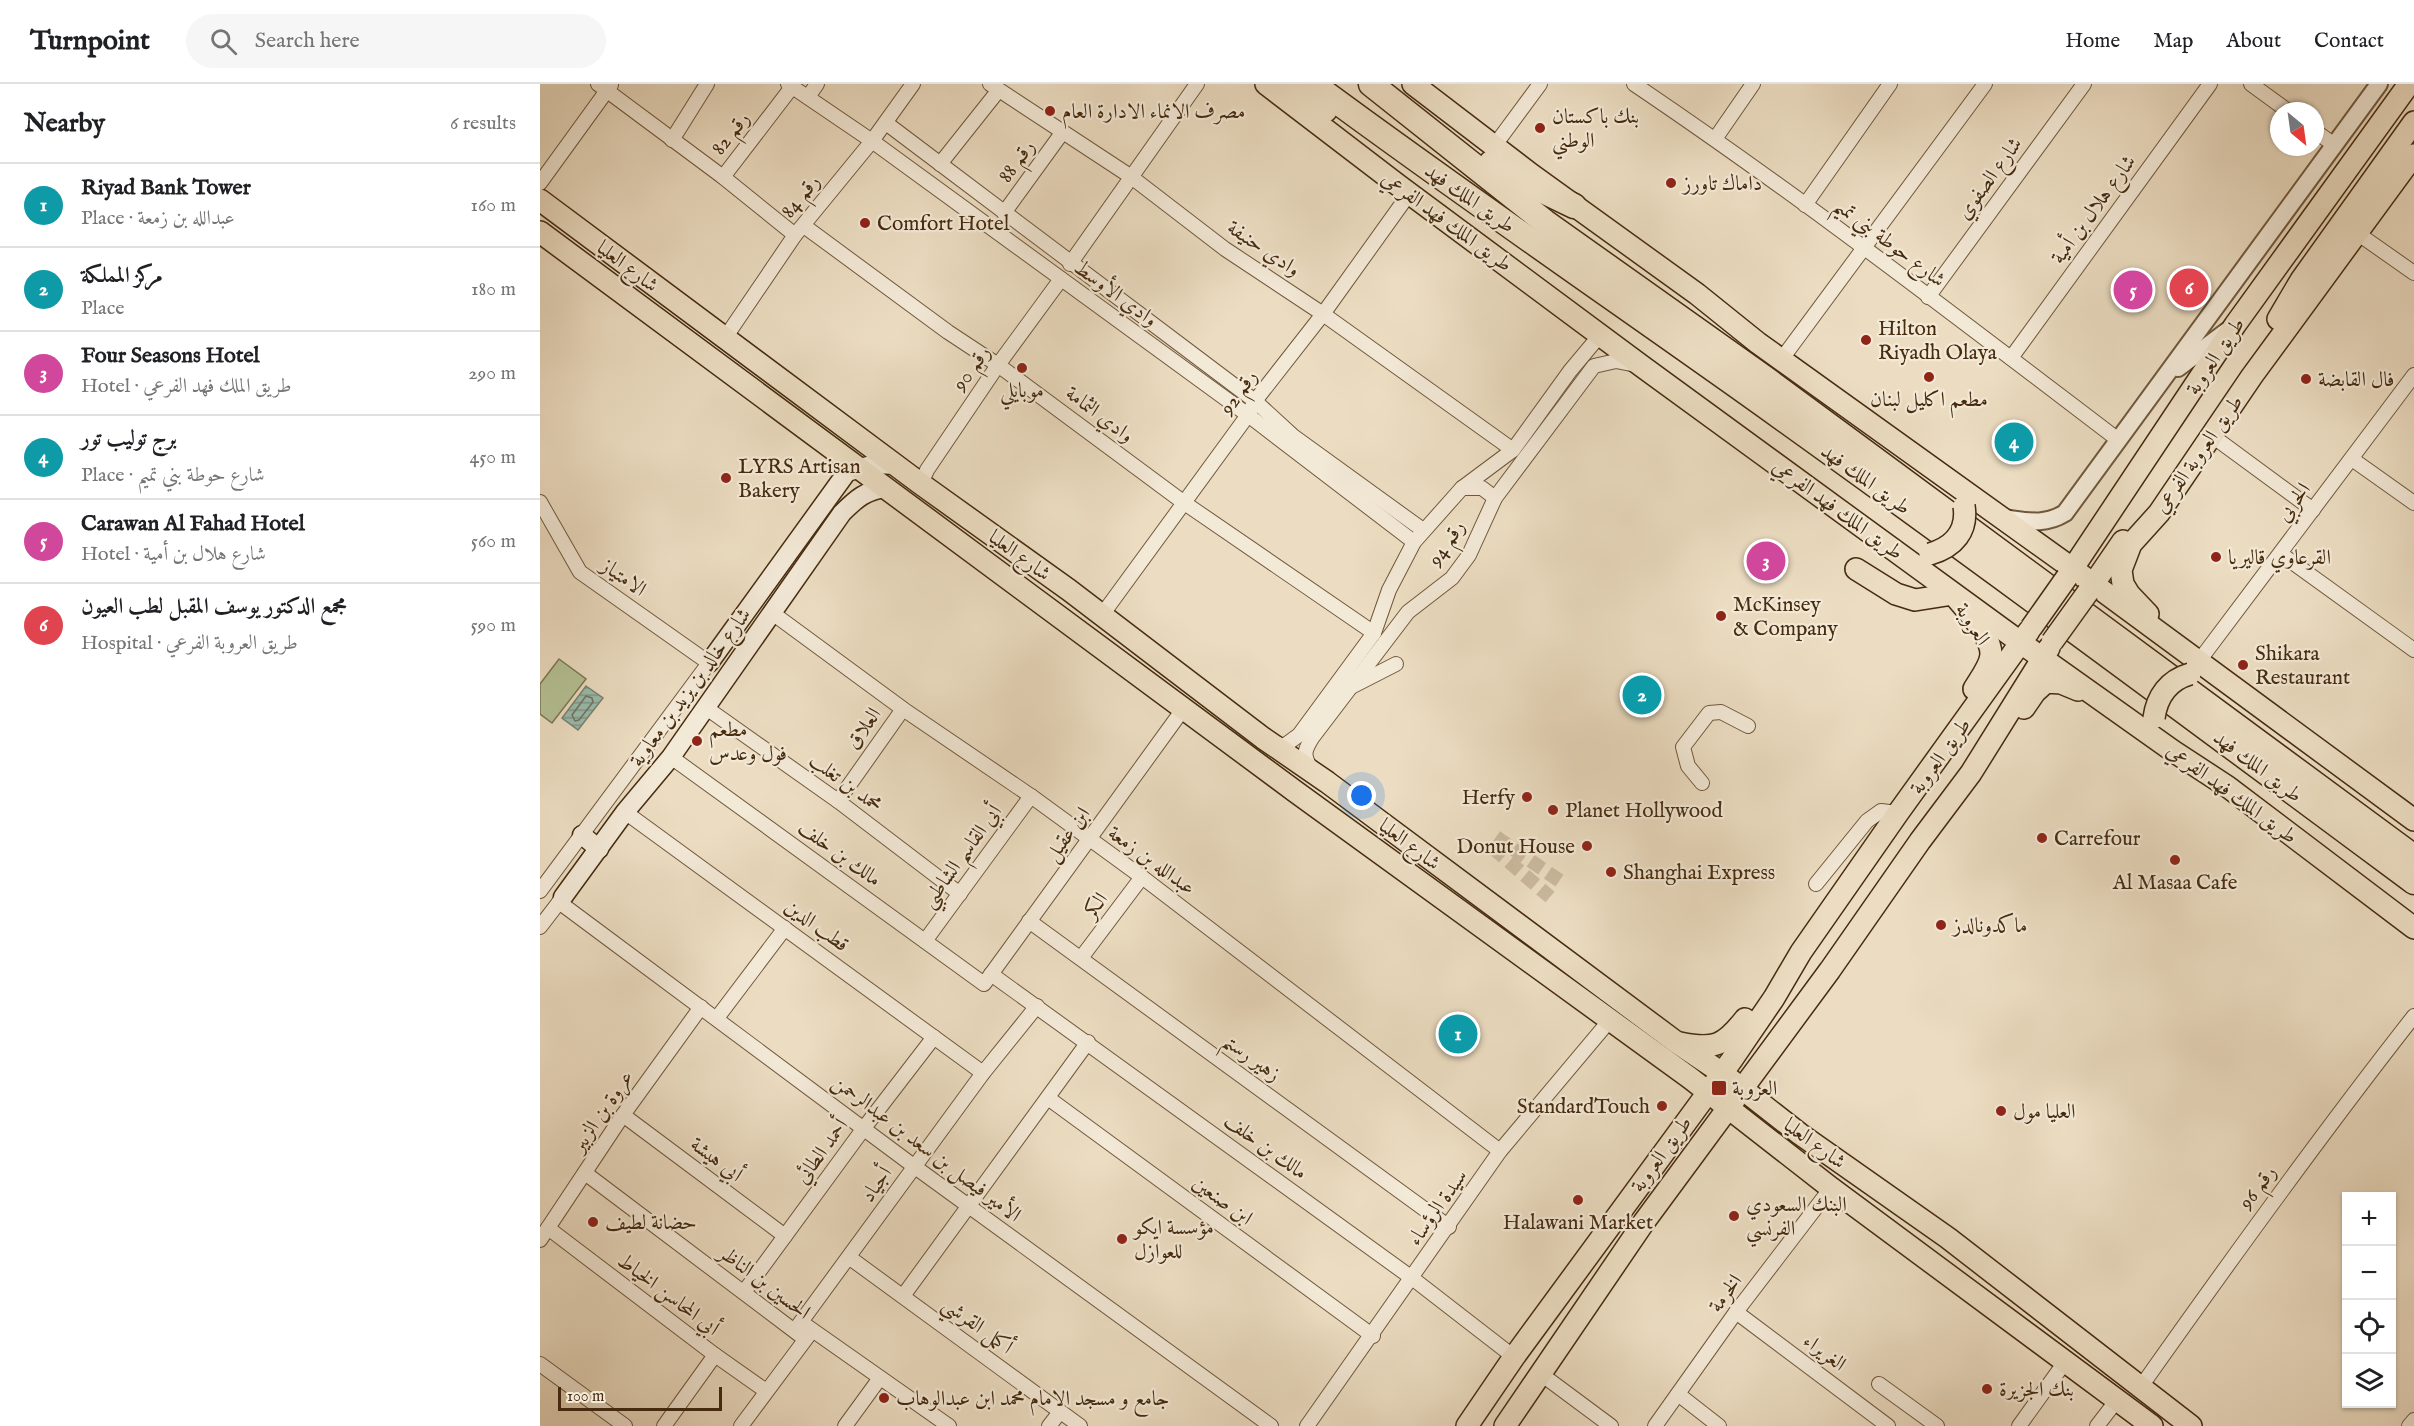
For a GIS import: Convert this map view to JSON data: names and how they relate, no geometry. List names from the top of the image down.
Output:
{
  "streets": {
    "highway": ["طريق الملك فهد"],
    "main road": [
      "طريق الملك فهد الفرعي",
      "شارع العليا",
      "طريق العروبة",
      "طريق العروبة الفرعي",
      "العروبة",
      "شارع خالد بن يزيد بن معاوية"
    ],
    "street": [
      "رقم 82",
      "رقم 88",
      "شارع الصفوي",
      "رقم 84",
      "شارع هلال بن أمية",
      "شارع حوطة بني تميم",
      "وادي حنيفة",
      "وادي الأوسط",
      "رقم 90",
      "رقم 92",
      "وادي الثمامة",
      "الحربي",
      "رقم 94",
      "الامتياز",
      "العلاق",
      "محمد بن تغلب",
      "ابن عقيل",
      "مالك بن خلف",
      "أبي القاسم الشاطبي",
      "عبدالله بن زمعة",
      "الكر",
      "قطب الدين",
      "زهير رستم",
      "عروة بن الزبير",
      "الأمير فيصل بن سعد بن عبدالرحمن",
      "أحمد الطائي",
      "أبي هيشة",
      "أجياد",
      "رقم 96",
      "ابن صنعين",
      "سيدة الرؤساء",
      "الحسين بن الناظر",
      "الخرمة",
      "أبي المحاسن الخياط",
      "أكمل القرشي",
      "الغريراء"
    ]
  },
  "crossings": [
    ["رقم 82", "وادي الأوسط"],
    ["رقم 82", "وادي الثمامة"],
    ["رقم 88", "وادي حنيفة"],
    ["رقم 88", "وادي الأوسط"],
    ["شارع الصفوي", "شارع حوطة بني تميم"],
    ["رقم 84", "شارع العليا"],
    ["رقم 84", "وادي الأوسط"],
    ["رقم 84", "وادي الثمامة"],
    ["شارع هلال بن أمية", "شارع حوطة بني تميم"],
    ["طريق الملك فهد الفرعي", "طريق العروبة"],
    ["طريق الملك فهد الفرعي", "رقم 92"],
    ["طريق الملك فهد الفرعي", "رقم 94"],
    ["طريق الملك فهد الفرعي", "العروبة"],
    ["وادي حنيفة", "رقم 92"],
    ["وادي حنيفة", "رقم 94"],
    ["شارع العليا", "طريق العروبة"],
    ["شارع العليا", "رقم 90"],
    ["شارع العليا", "رقم 92"],
    ["شارع العليا", "رقم 94"],
    ["شارع العليا", "شارع خالد بن يزيد بن معاوية"],
    ["شارع العليا", "ابن عقيل"],
    ["شارع العليا", "رقم 96"],
    ["شارع العليا", "سيدة الرؤساء"],
    ["شارع العليا", "الخرمة"],
    ["وادي الأوسط", "رقم 90"],
    ["وادي الأوسط", "رقم 92"],
    ["وادي الأوسط", "رقم 94"],
    ["طريق العروبة", "العروبة"],
    ["طريق العروبة", "مالك بن خلف"],
    ["رقم 90", "وادي الثمامة"],
    ["رقم 92", "وادي الثمامة"],
    ["وادي الثمامة", "رقم 94"],
    ["طريق العروبة الفرعي", "الحربي"],
    ["الامتياز", "شارع خالد بن يزيد بن معاوية"],
    ["شارع خالد بن يزيد بن معاوية", "محمد بن تغلب"],
    ["شارع خالد بن يزيد بن معاوية", "مالك بن خلف"],
    ["شارع خالد بن يزيد بن معاوية", "عبدالله بن زمعة"],
    ["شارع خالد بن يزيد بن معاوية", "قطب الدين"],
    ["شارع خالد بن يزيد بن معاوية", "الأمير فيصل بن سعد بن عبدالرحمن"],
    ["العلاق", "محمد بن تغلب"],
    ["العلاق", "عبدالله بن زمعة"],
    ["محمد بن تغلب", "أبي القاسم الشاطبي"],
    ["ابن عقيل", "مالك بن خلف"],
    ["ابن عقيل", "عبدالله بن زمعة"],
    ["ابن عقيل", "زهير رستم"],
    ["مالك بن خلف", "أبي القاسم الشاطبي"],
    ["مالك بن خلف", "أجياد"],
    ["مالك بن خلف", "سيدة الرؤساء"],
    ["أبي القاسم الشاطبي", "عبدالله بن زمعة"],
    ["عبدالله بن زمعة", "الكر"],
    ["عبدالله بن زمعة", "سيدة الرؤساء"],
    ["الكر", "زهير رستم"],
    ["قطب الدين", "أحمد الطائي"],
    ["قطب الدين", "أجياد"],
    ["زهير رستم", "سيدة الرؤساء"],
    ["عروة بن الزبير", "الأمير فيصل بن سعد بن عبدالرحمن"],
    ["عروة بن الزبير", "أبي هيشة"],
    ["عروة بن الزبير", "الحسين بن الناظر"],
    ["عروة بن الزبير", "أبي المحاسن الخياط"],
    ["الأمير فيصل بن سعد بن عبدالرحمن", "أحمد الطائي"],
    ["الأمير فيصل بن سعد بن عبدالرحمن", "أجياد"],
    ["أحمد الطائي", "أبي هيشة"],
    ["أحمد الطائي", "الحسين بن الناظر"],
    ["أجياد", "الحسين بن الناظر"],
    ["أجياد", "أبي المحاسن الخياط"],
    ["أجياد", "أكمل القرشي"],
    ["ابن صنعين", "سيدة الرؤساء"],
    ["الخرمة", "الغريراء"]
  ],
  "places": {
    "other": [
      "مصرف الانماء الادارة العام",
      "بنك باكستان الوطني",
      "داماك تاورز",
      "Comfort Hotel",
      "Hilton Riyadh Olaya",
      "موبايلي",
      "مطعم اكليل لبنان",
      "فال القابضة",
      "LYRS Artisan Bakery",
      "القرعاوي قاليريا",
      "McKinsey & Company",
      "Shikara Restaurant",
      "مطعم فول وعدس",
      "Herfy",
      "Planet Hollywood",
      "Carrefour",
      "Donut House",
      "Al Masaa Cafe",
      "Shanghai Express",
      "ماكدونالدز",
      "StandardTouch",
      "العليا مول",
      "Halawani Market",
      "البنك السعودي الفرنسي",
      "حضانة لطيف",
      "مؤسسة ايكو للعوازل",
      "بنك الجزيرة",
      "جامع و مسجد الامام محمد ابن عبدالوهاب"
    ],
    "transit": ["العروبة"]
  },
  "scale_bar": "100 m",
  "north": "bottom right",
  "page": {
    "header": "Turnpoint",
    "search": "Search here",
    "nav": [
      "Home",
      "Map",
      "About",
      "Contact"
    ],
    "heading": ["Nearby", "6 results"],
    "list": [
      {
        "mark": "1",
        "name": "Riyad Bank Tower",
        "note": "Place · عبدالله بن زمعة",
        "value": "160 m"
      },
      {
        "mark": "2",
        "name": "مركز المملكة",
        "note": "Place",
        "value": "180 m"
      },
      {
        "mark": "3",
        "name": "Four Seasons Hotel",
        "note": "Hotel · طريق الملك فهد الفرعي",
        "value": "290 m"
      },
      {
        "mark": "4",
        "name": "برج توليب تور",
        "note": "Place · شارع حوطة بني تميم",
        "value": "450 m"
      },
      {
        "mark": "5",
        "name": "Carawan Al Fahad Hotel",
        "note": "Hotel · شارع هلال بن أمية",
        "value": "560 m"
      },
      {
        "mark": "6",
        "name": "مجمع الدكتور يوسف المقبل لطب العيون",
        "note": "Hospital · طريق العروبة الفرعي",
        "value": "590 m"
      }
    ],
    "pins": [
      "6",
      "5",
      "4",
      "3",
      "2",
      "1"
    ],
    "map_buttons": ["+", "−"],
    "scale": "100 m"
  }
}
